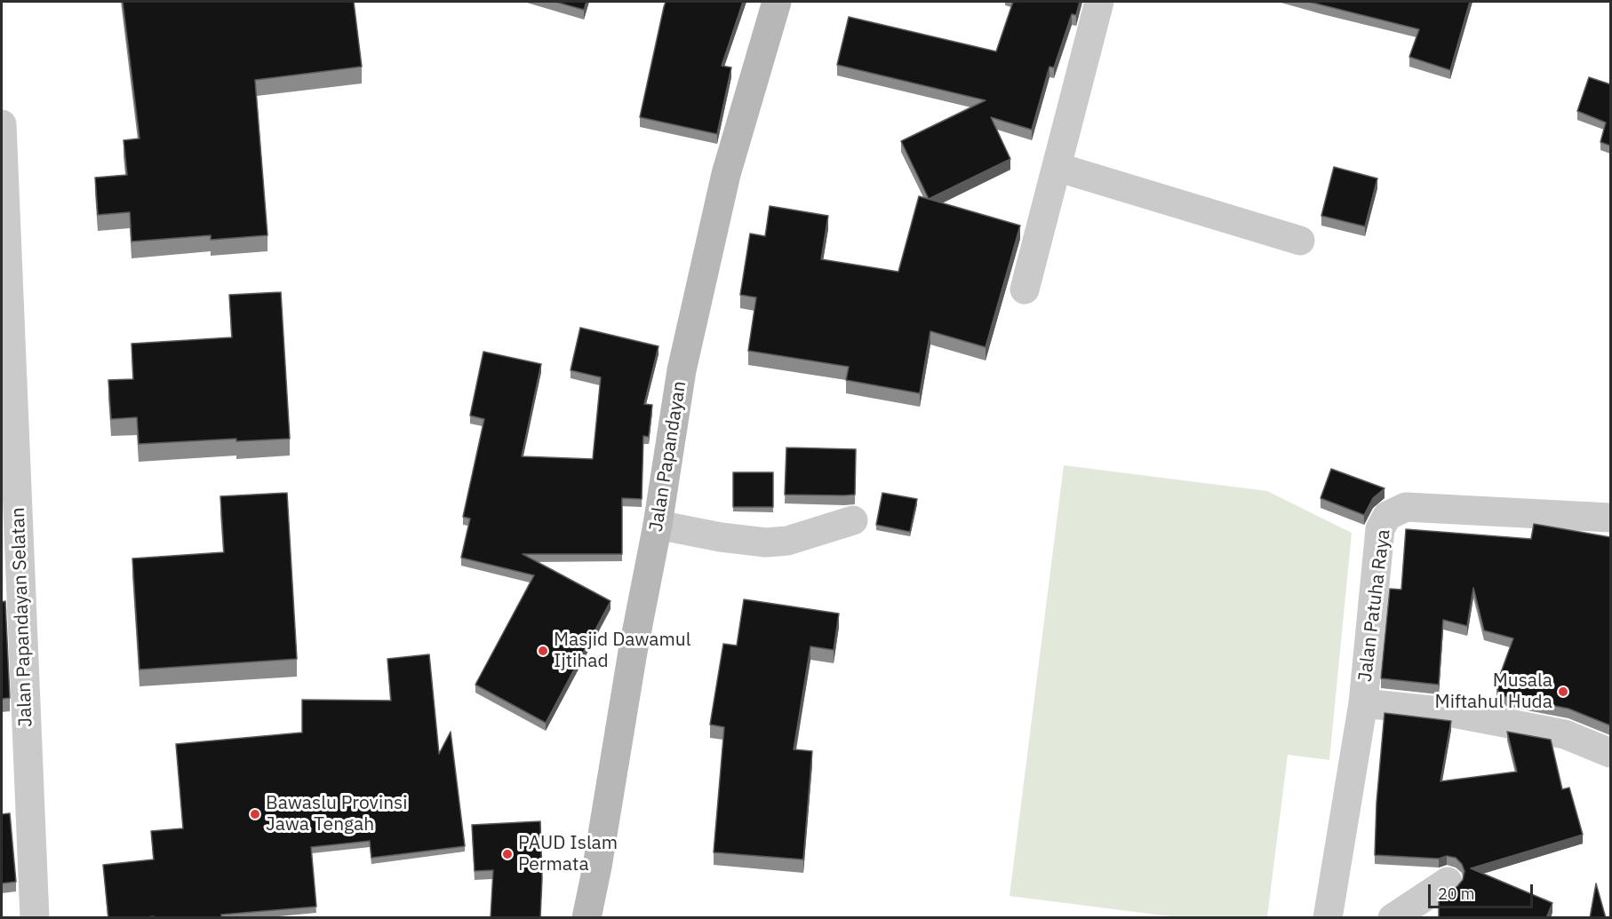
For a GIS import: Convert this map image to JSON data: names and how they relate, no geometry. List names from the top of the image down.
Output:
{
  "streets": {
    "main road": ["Jalan Papandayan"],
    "street": ["Jalan Patuha Raya", "Jalan Papandayan Selatan"]
  },
  "places": [
    "Masjid Dawamul Ijtihad",
    "Musala Miftahul Huda",
    "Bawaslu Provinsi Jawa Tengah",
    "PAUD Islam Permata"
  ],
  "scale_bar": "20 m"
}
